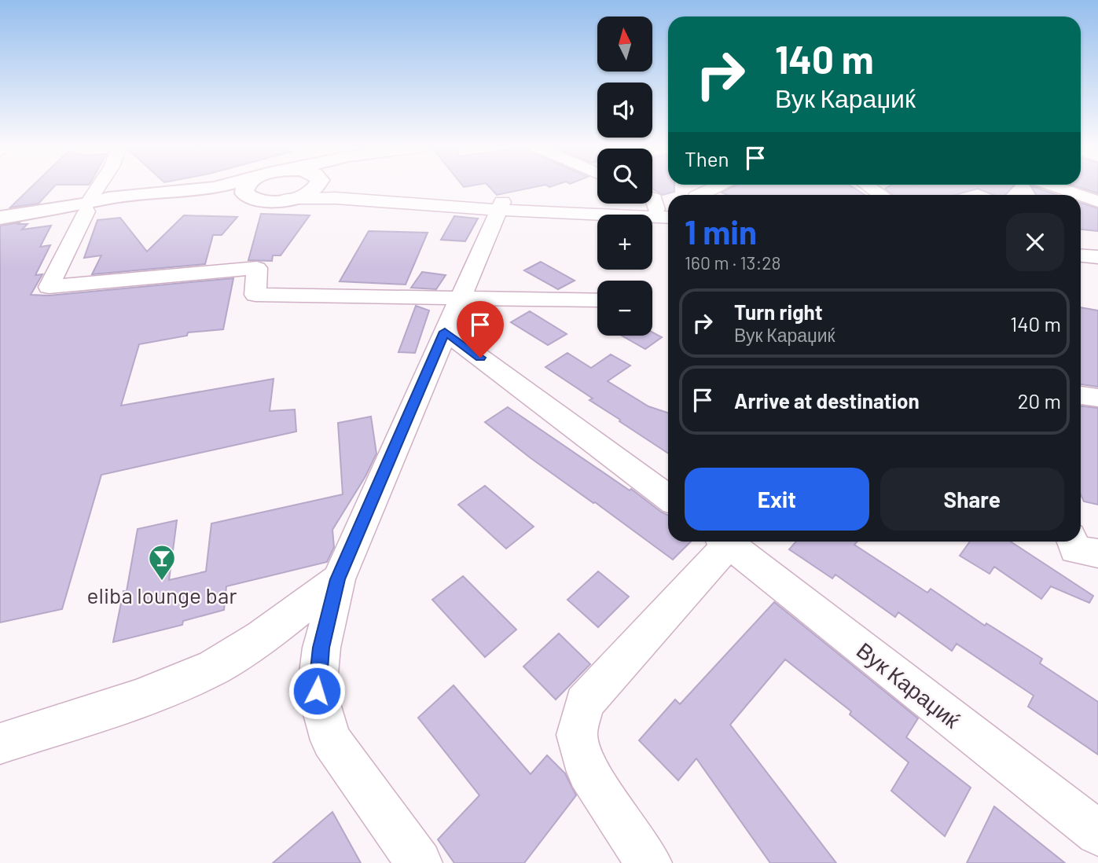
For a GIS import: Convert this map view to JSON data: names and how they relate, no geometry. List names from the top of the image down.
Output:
{
  "streets": {
    "street": ["Вук Караџиќ"]
  },
  "places": {
    "bar": ["eliba lounge bar"]
  },
  "north": "top",
  "page": {
    "map_buttons": ["+", "−"],
    "turn": ["140 m", "Вук Караџиќ"],
    "then": "Then",
    "heading": ["1 min", "160 m · 13:28"],
    "list": [
      {
        "name": "Turn right",
        "note": "Вук Караџиќ",
        "value": "140 m"
      },
      {
        "name": "Arrive at destination",
        "value": "20 m"
      }
    ],
    "buttons": ["Exit", "Share"]
  }
}
